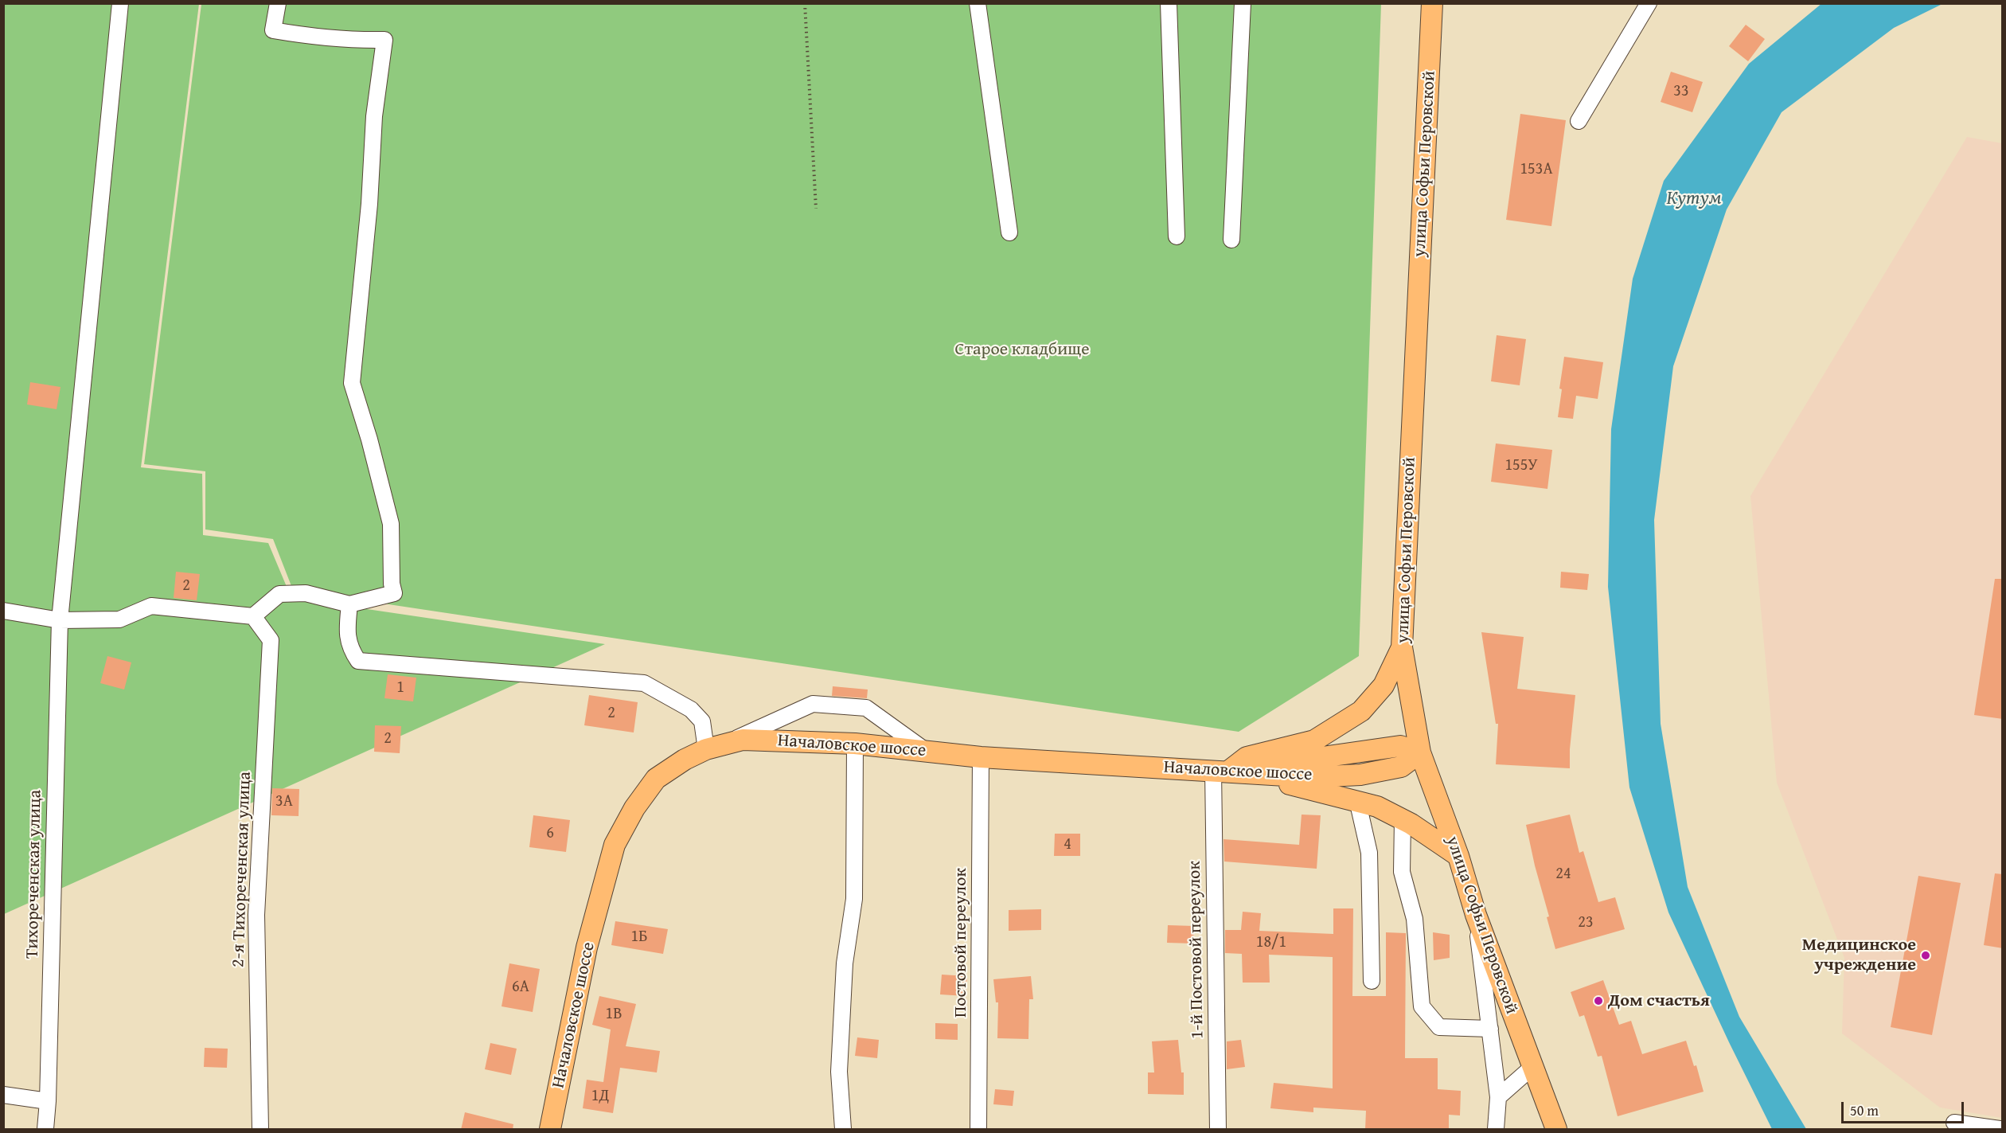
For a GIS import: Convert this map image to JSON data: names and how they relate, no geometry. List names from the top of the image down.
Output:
{
  "streets": {
    "main road": ["улица Софьи Перовской", "Началовское шоссе"],
    "street": [
      "2-я Тихореченская улица",
      "Тихореченская улица",
      "Постовой переулок",
      "1-й Постовой переулок"
    ]
  },
  "crossings": [
    ["улица Софьи Перовской", "Началовское шоссе"],
    ["Началовское шоссе", "Постовой переулок"],
    ["Началовское шоссе", "1-й Постовой переулок"]
  ],
  "water": ["Кутум"],
  "parks": ["Старое кладбище"],
  "places": ["Медицинское учреждение", "Дом счастья"],
  "house_numbers": [
    "33",
    "153А",
    "155У",
    "2",
    "1",
    "2",
    "2",
    "3А",
    "6",
    "4",
    "24",
    "23",
    "1Б",
    "18/1",
    "6А",
    "1В",
    "1Д"
  ],
  "scale_bar": "50 m"
}
